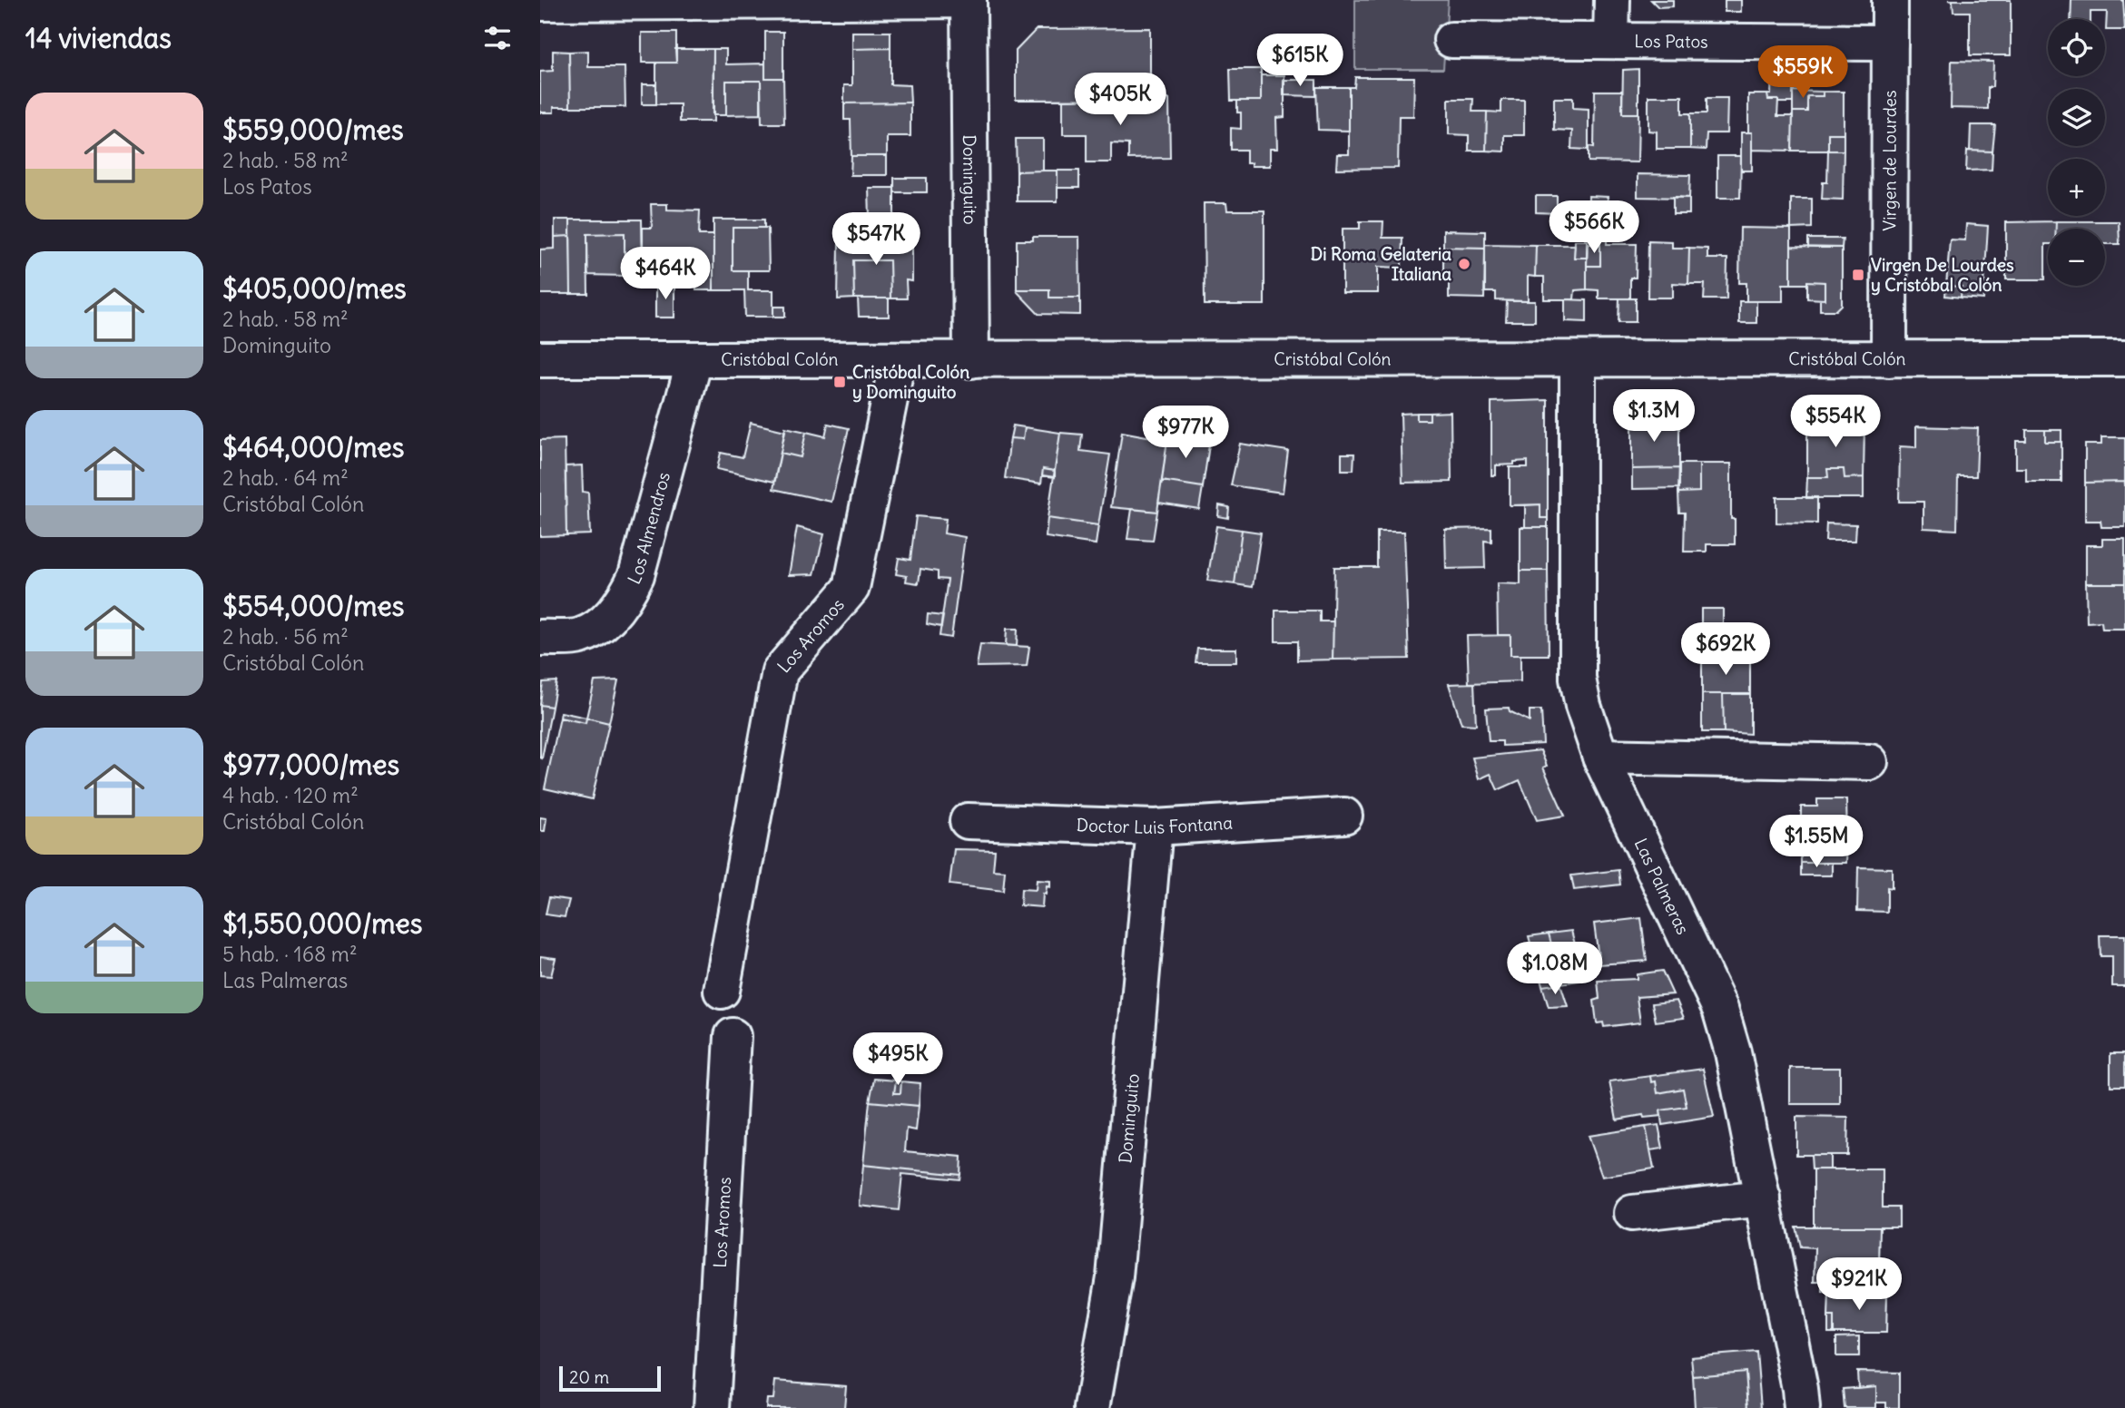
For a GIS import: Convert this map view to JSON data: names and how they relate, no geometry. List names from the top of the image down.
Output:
{
  "streets": {
    "street": [
      "Los Patos",
      "Virgen de Lourdes",
      "Dominguito",
      "Cristóbal Colón",
      "Los Almendros",
      "Los Aromos",
      "Doctor Luis Fontana",
      "Las Palmeras"
    ]
  },
  "crossings": [
    ["Los Patos", "Virgen de Lourdes"],
    ["Virgen de Lourdes", "Cristóbal Colón"],
    ["Dominguito", "Cristóbal Colón"],
    ["Dominguito", "Doctor Luis Fontana"],
    ["Cristóbal Colón", "Los Almendros"],
    ["Cristóbal Colón", "Los Aromos"],
    ["Cristóbal Colón", "Las Palmeras"]
  ],
  "places": {
    "other": ["Di Roma Gelateria Italiana"],
    "transit": ["Virgen De Lourdes y Cristóbal Colón", "Cristóbal Colón y Dominguito"]
  },
  "scale_bar": "20 m",
  "page": {
    "heading": "14 viviendas",
    "map_buttons": ["+", "−"],
    "price": [
      "$615K",
      "$559K",
      "$405K",
      "$566K",
      "$547K",
      "$464K",
      "$1.3M",
      "$554K",
      "$977K",
      "$692K",
      "$1.55M",
      "$1.08M",
      "$495K",
      "$921K"
    ],
    "list": [
      {
        "name": "$559,000/mes",
        "note": "2 hab. · 58 m² · Los Patos"
      },
      {
        "name": "$405,000/mes",
        "note": "2 hab. · 58 m² · Dominguito"
      },
      {
        "name": "$464,000/mes",
        "note": "2 hab. · 64 m² · Cristóbal Colón"
      },
      {
        "name": "$554,000/mes",
        "note": "2 hab. · 56 m² · Cristóbal Colón"
      },
      {
        "name": "$977,000/mes",
        "note": "4 hab. · 120 m² · Cristóbal Colón"
      },
      {
        "name": "$1,550,000/mes",
        "note": "5 hab. · 168 m² · Las Palmeras"
      }
    ],
    "scale": "20 m"
  }
}
